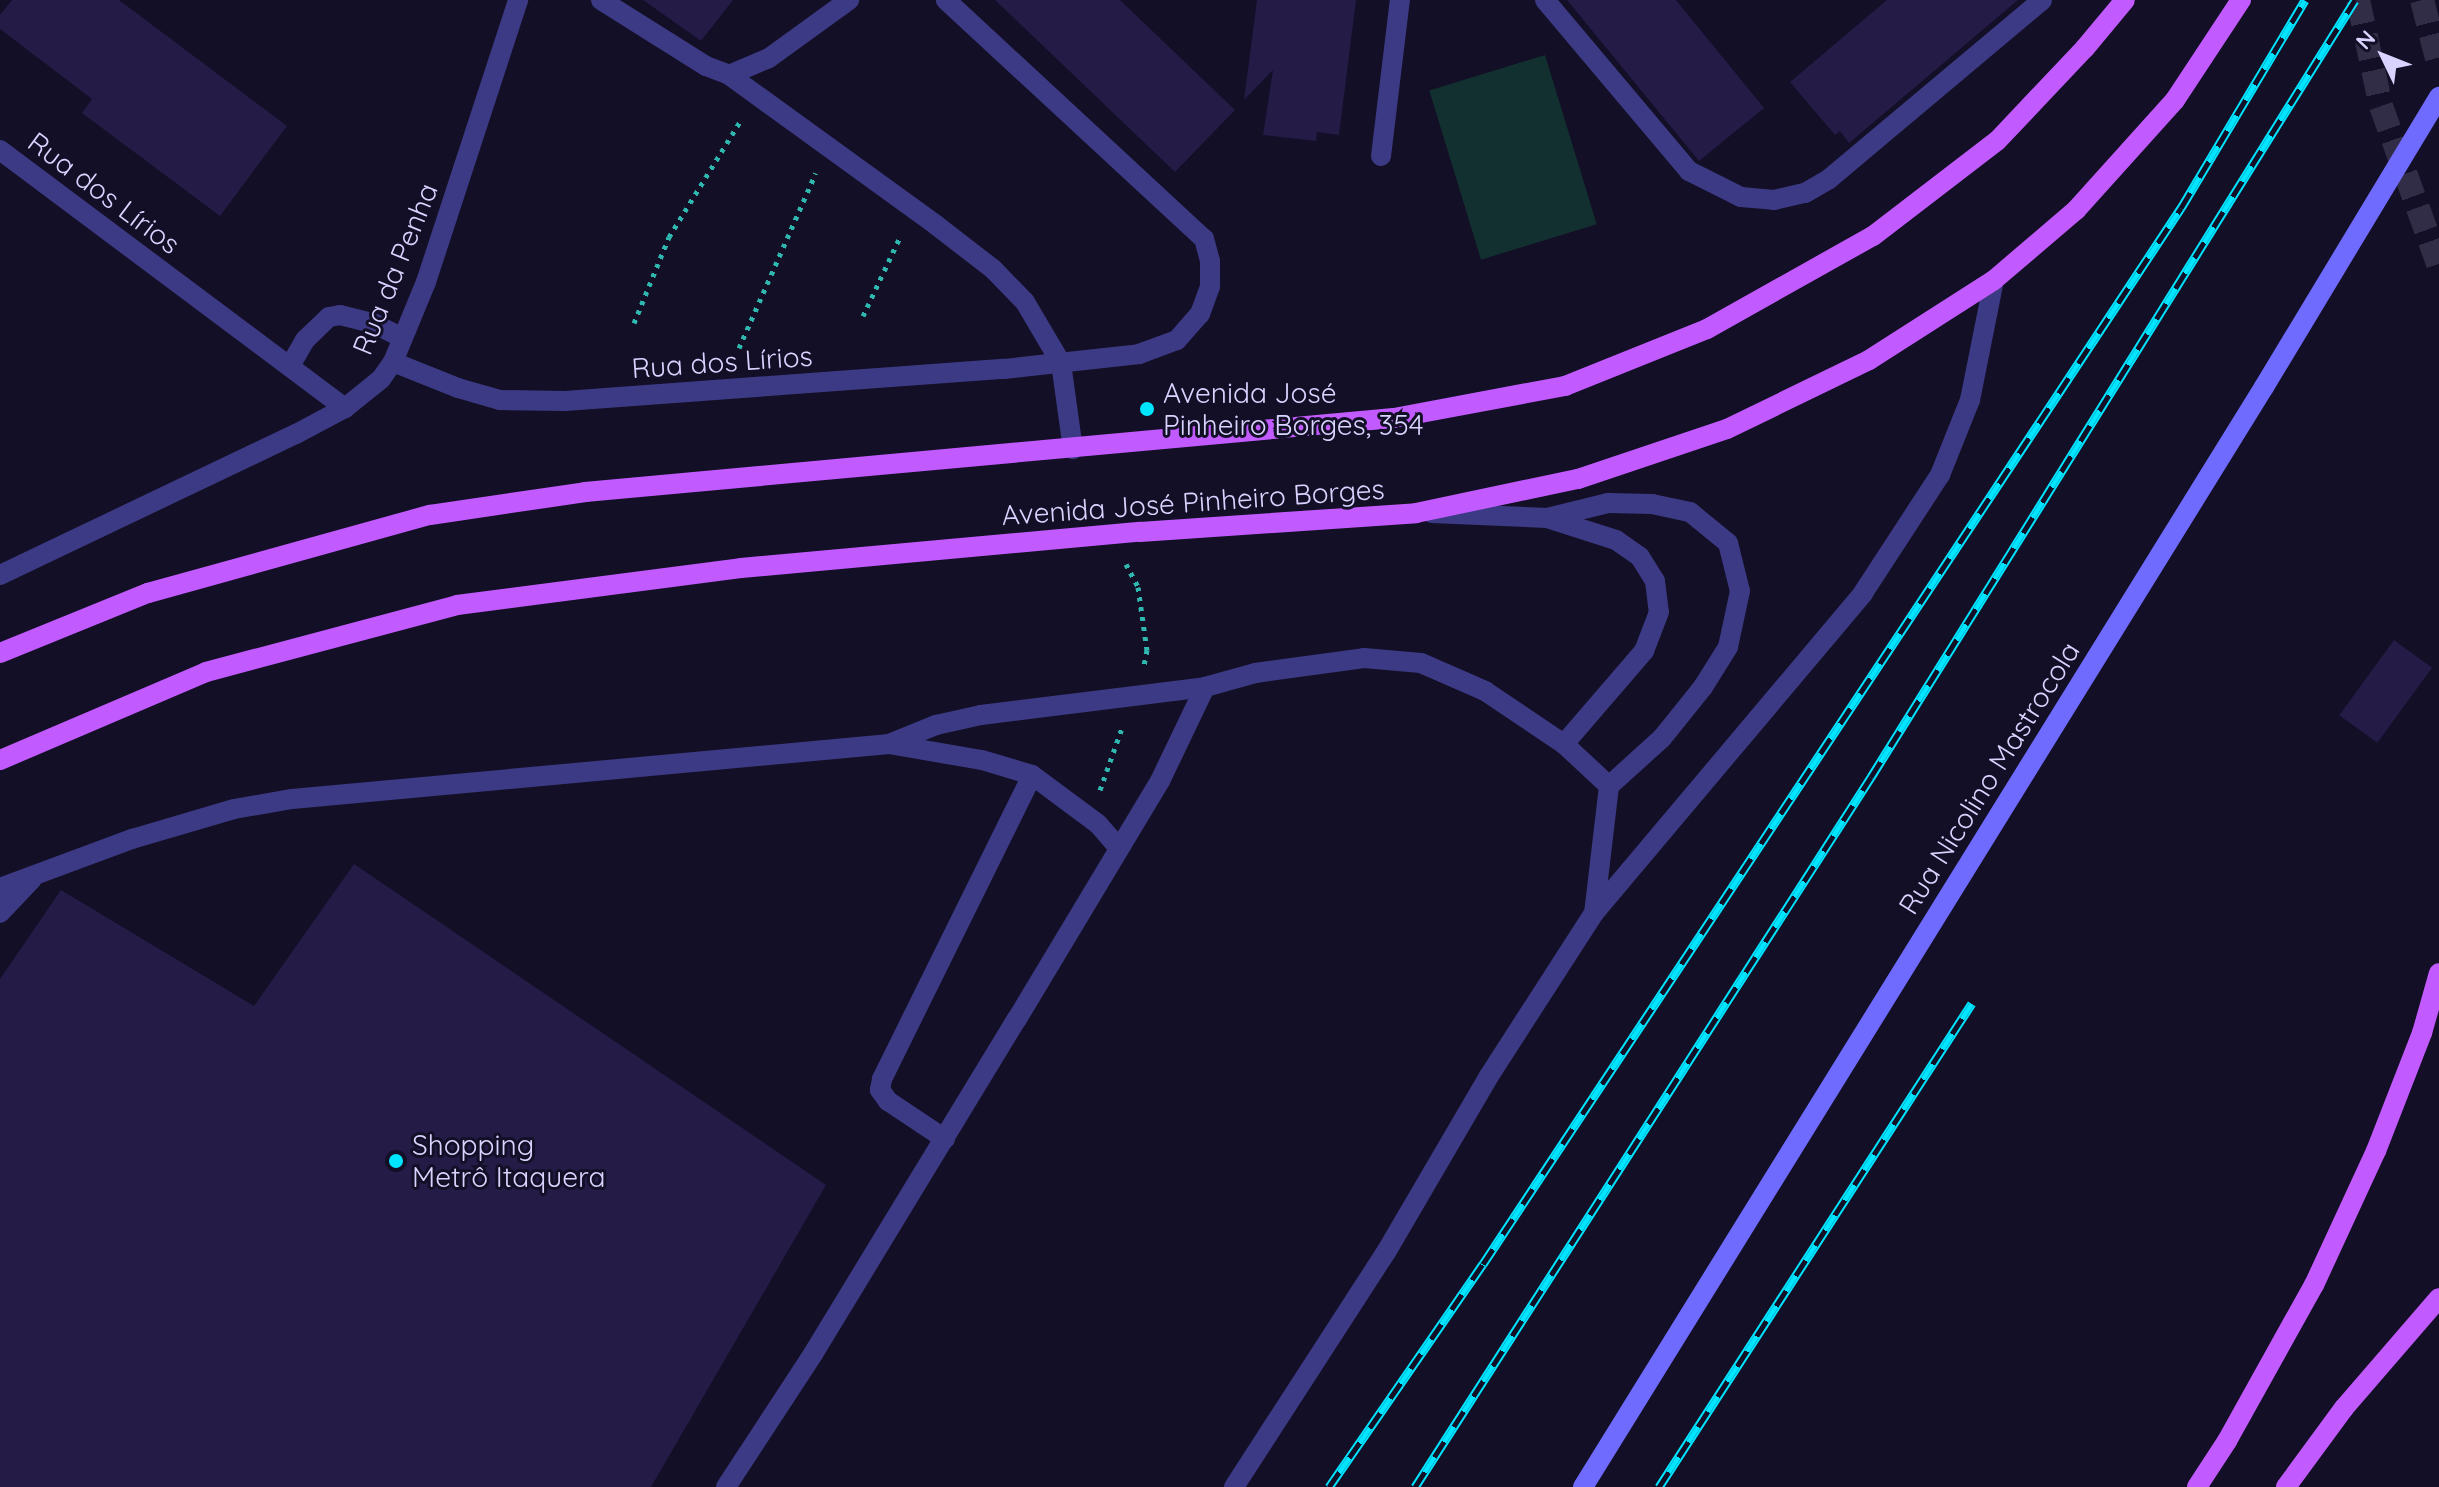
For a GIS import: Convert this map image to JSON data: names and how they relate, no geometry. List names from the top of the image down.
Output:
{
  "streets": {
    "main road": ["Avenida José Pinheiro Borges"],
    "street": ["Rua dos Lírios", "Rua da Penha", "Rua Nicolino Mastrocola"]
  },
  "crossings": [
    ["Rua dos Lírios", "Rua da Penha"]
  ],
  "places": ["Avenida José Pinheiro Borges, 354", "Shopping Metrô Itaquera"],
  "north": "top left"
}
